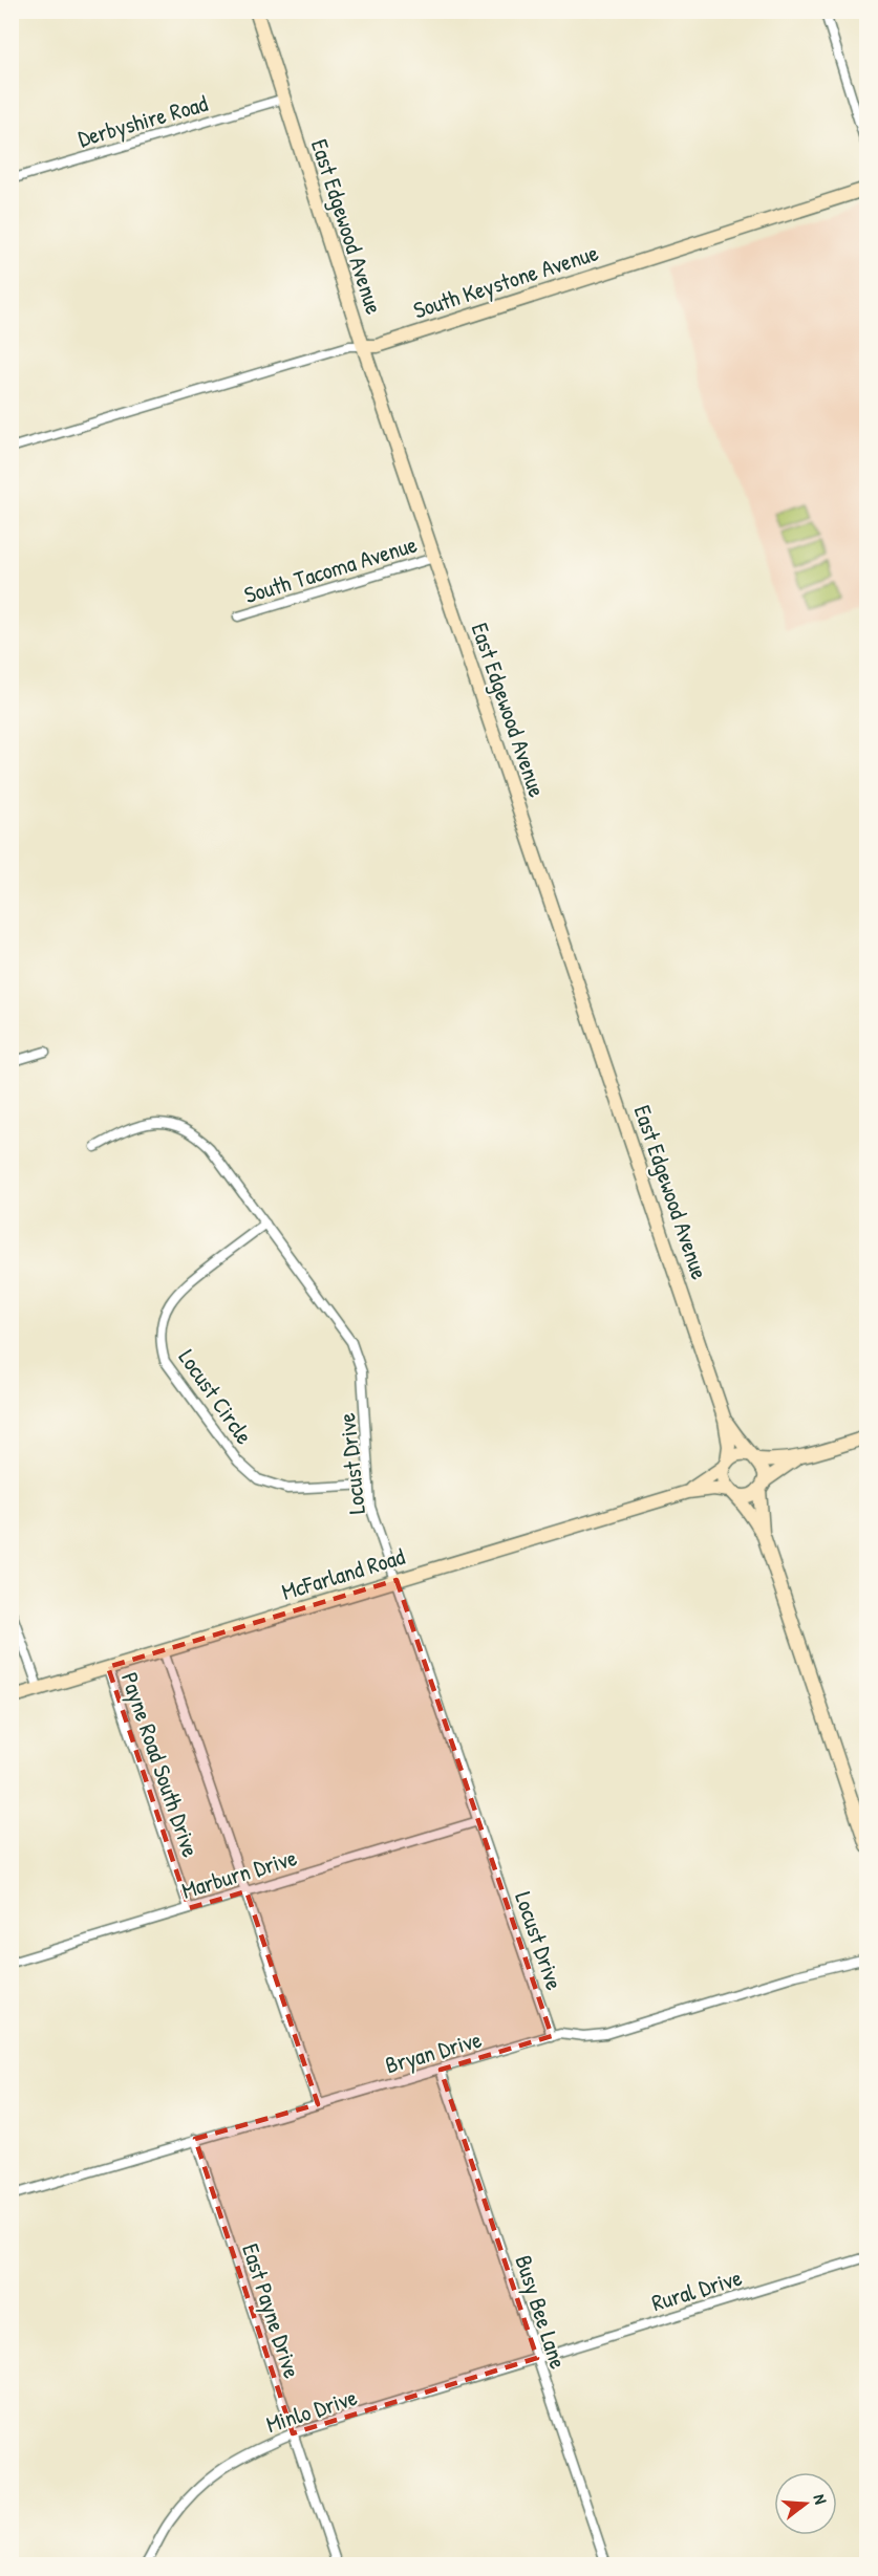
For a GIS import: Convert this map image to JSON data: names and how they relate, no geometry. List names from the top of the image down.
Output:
{
  "streets": {
    "main road": ["East Edgewood Avenue", "South Keystone Avenue", "McFarland Road"],
    "street": [
      "Derbyshire Road",
      "South Tacoma Avenue",
      "Locust Circle",
      "Locust Drive",
      "Payne Road South Drive",
      "Marburn Drive",
      "Bryan Drive",
      "Rural Drive",
      "East Payne Drive",
      "Busy Bee Lane",
      "Minlo Drive"
    ]
  },
  "crossings": [
    ["Derbyshire Road", "East Edgewood Avenue"],
    ["East Edgewood Avenue", "South Keystone Avenue"],
    ["East Edgewood Avenue", "South Tacoma Avenue"],
    ["East Edgewood Avenue", "McFarland Road"],
    ["Locust Circle", "Locust Drive"],
    ["Locust Drive", "McFarland Road"],
    ["Locust Drive", "Marburn Drive"],
    ["Locust Drive", "Bryan Drive"],
    ["McFarland Road", "Payne Road South Drive"],
    ["Payne Road South Drive", "Marburn Drive"],
    ["Bryan Drive", "East Payne Drive"],
    ["Bryan Drive", "Busy Bee Lane"],
    ["Rural Drive", "Busy Bee Lane"],
    ["Rural Drive", "Minlo Drive"],
    ["East Payne Drive", "Minlo Drive"],
    ["Busy Bee Lane", "Minlo Drive"]
  ],
  "north": "right"
}
